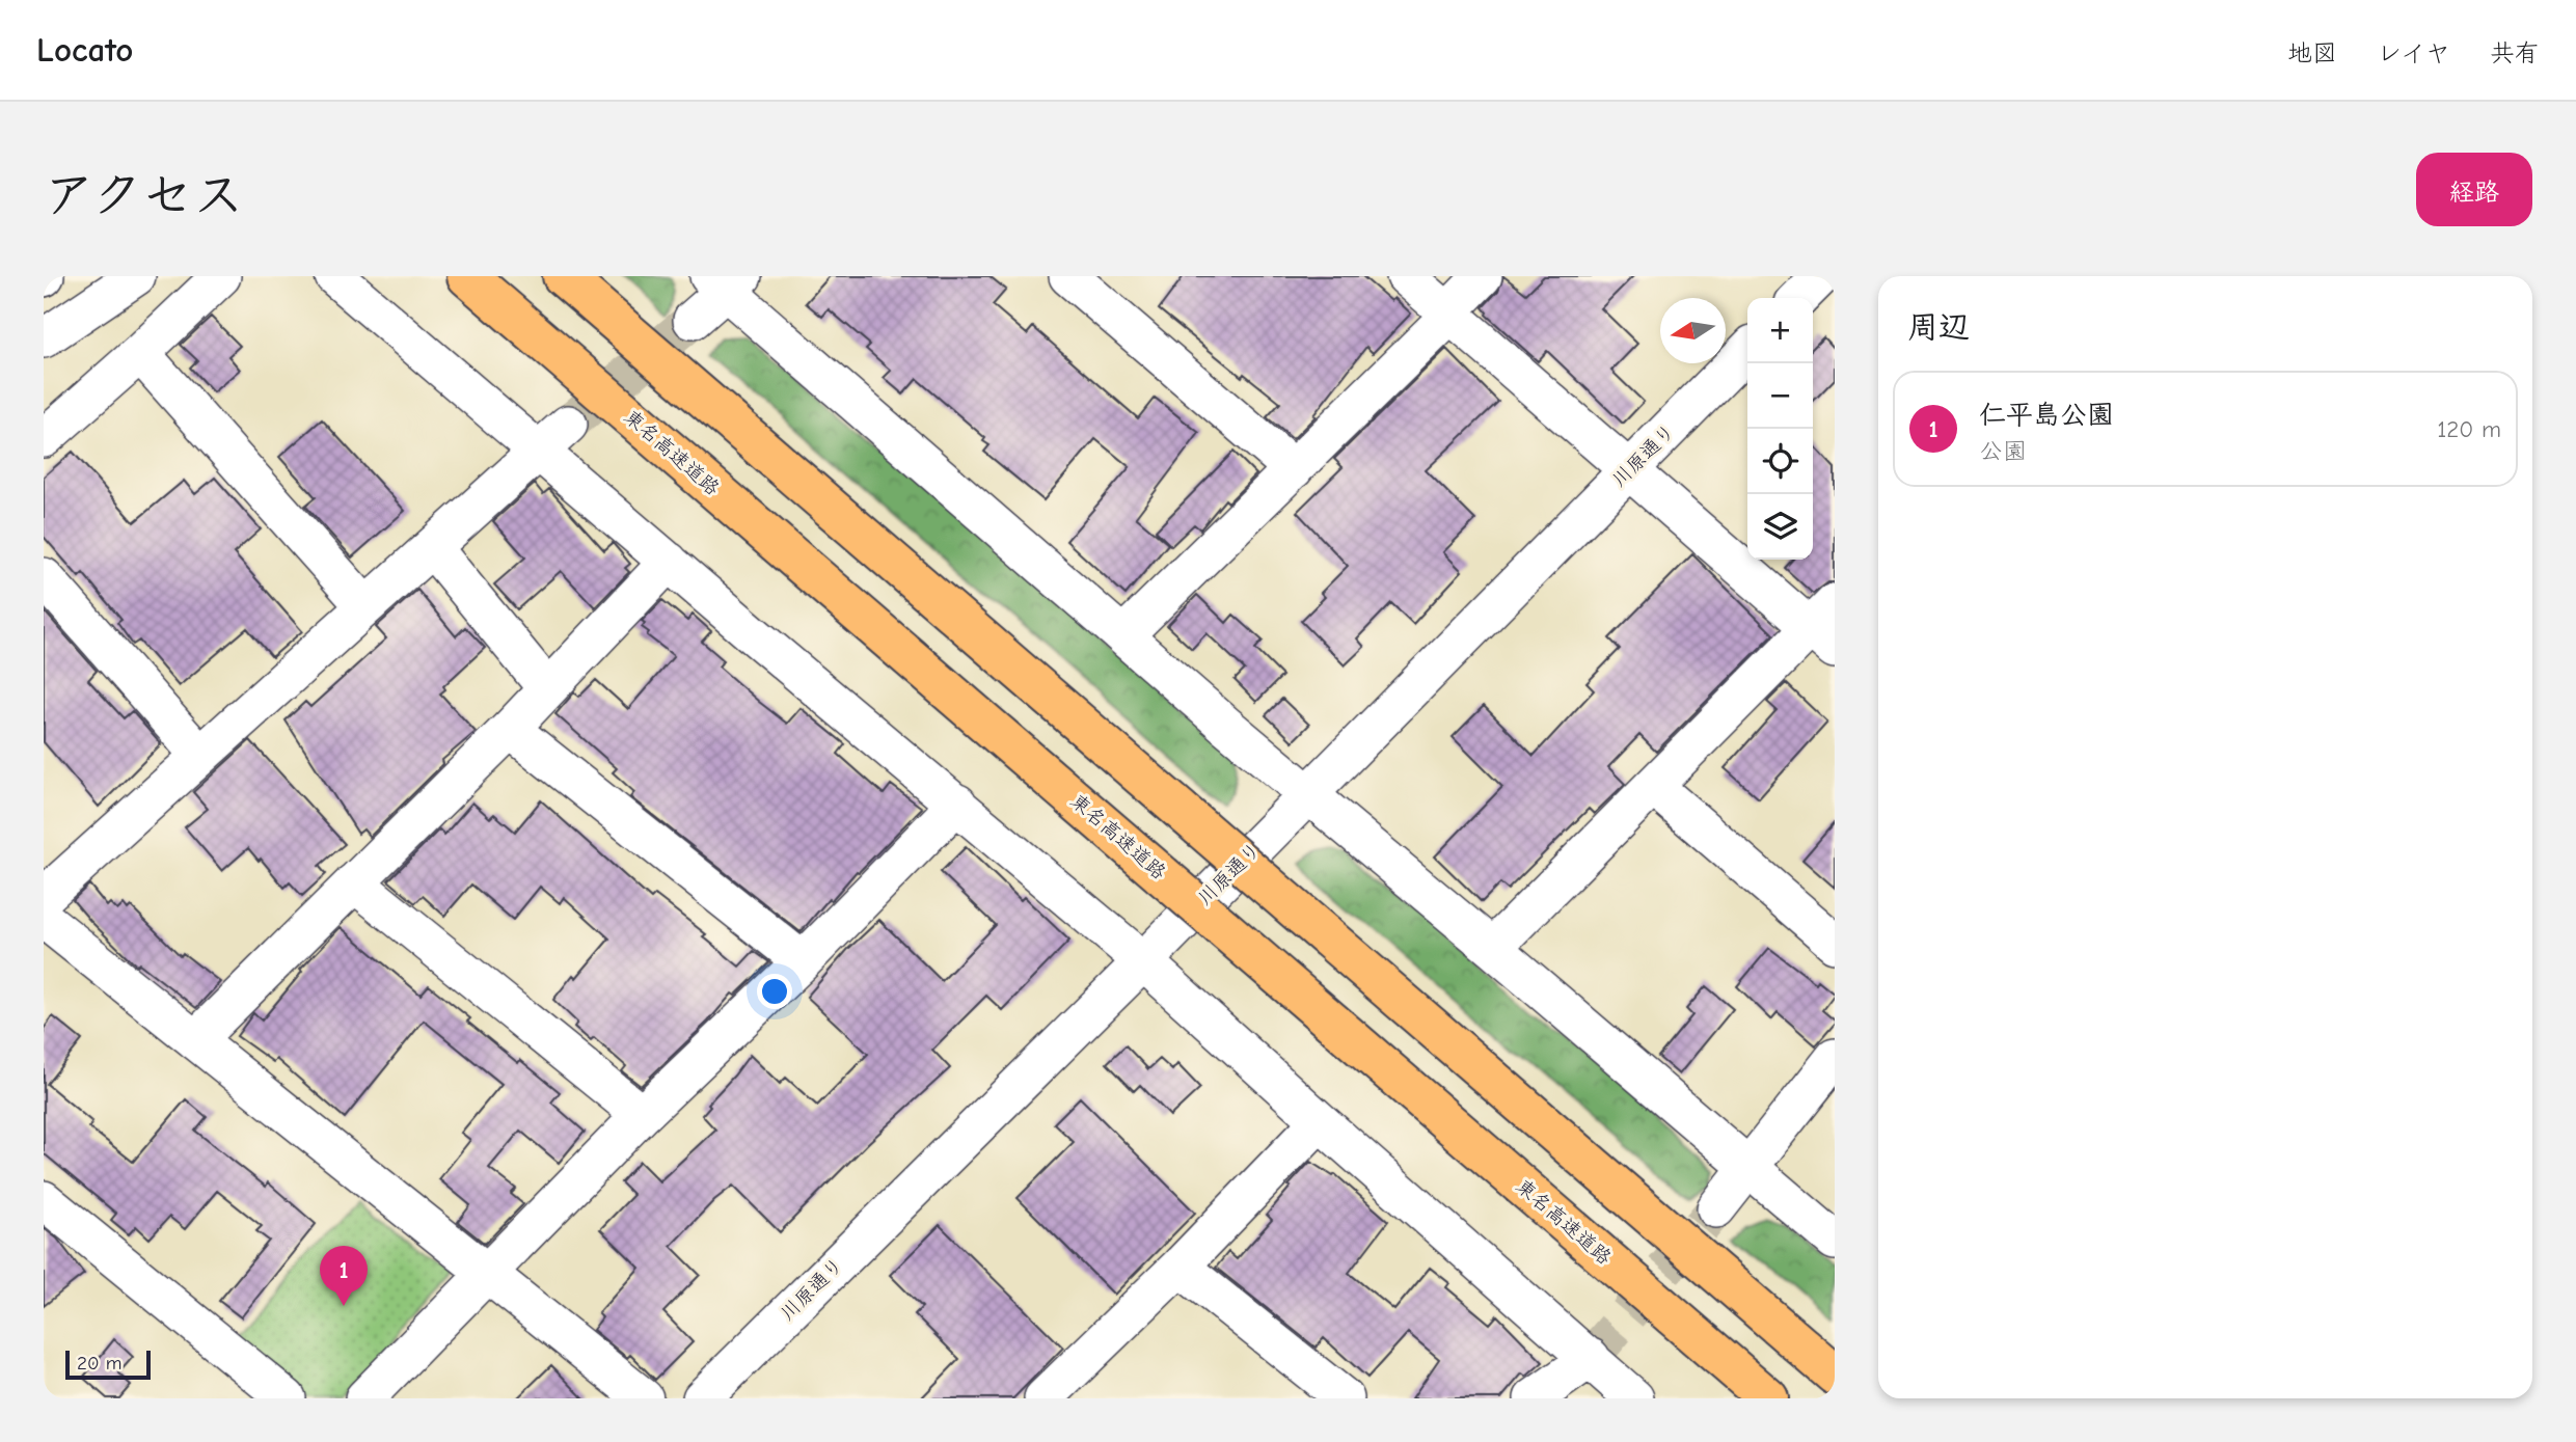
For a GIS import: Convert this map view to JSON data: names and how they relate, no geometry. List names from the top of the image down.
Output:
{
  "streets": {
    "highway": ["東名高速道路"],
    "street": ["川原通り"]
  },
  "scale_bar": "20 m",
  "north": "left",
  "page": {
    "header": "Locato",
    "nav": ["地図", "レイヤ", "共有"],
    "title": "アクセス",
    "buttons": "経路",
    "heading": "周辺",
    "map_buttons": ["+", "−"],
    "list": [
      {
        "mark": "1",
        "name": "仁平島公園",
        "note": "公園",
        "value": "120 m"
      }
    ],
    "pins": "1",
    "scale": "20 m"
  }
}
